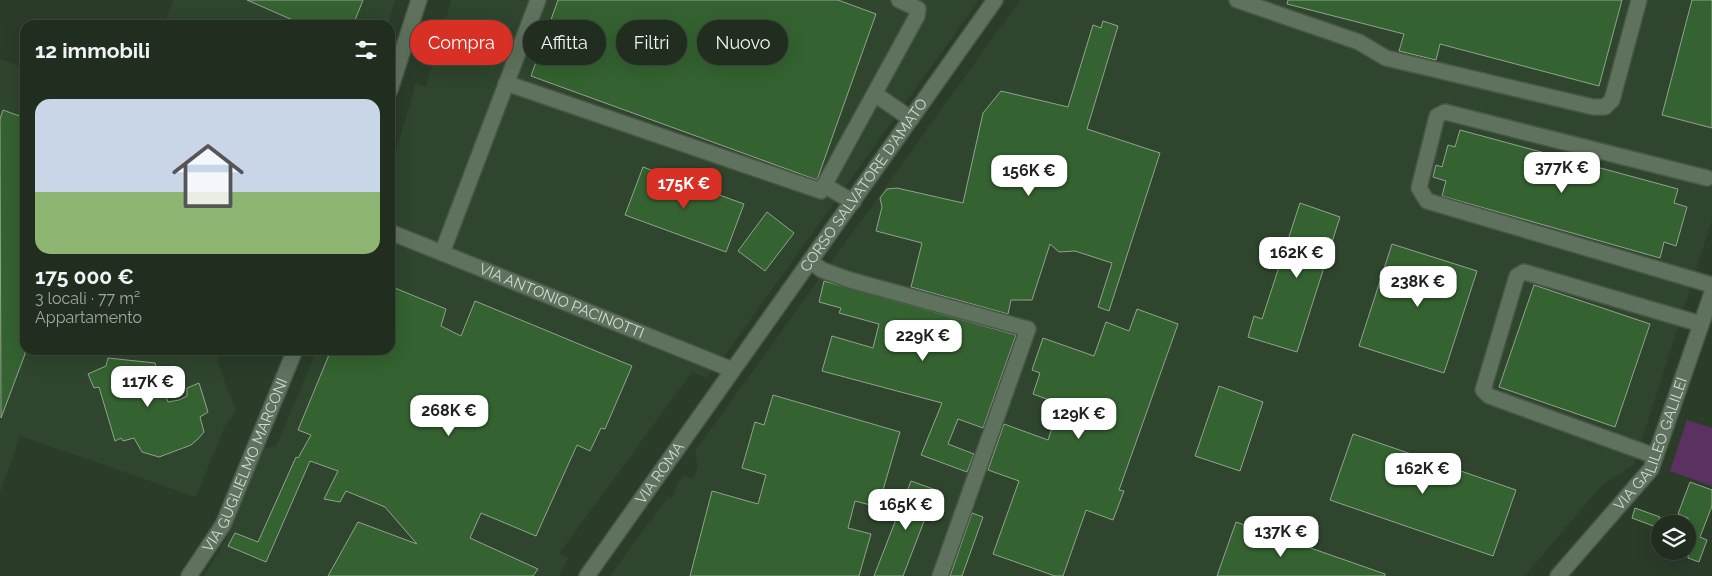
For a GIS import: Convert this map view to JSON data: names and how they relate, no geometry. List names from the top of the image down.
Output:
{
  "streets": {
    "street": [
      "CORSO SALVATORE D'AMATO",
      "VIA ANTONIO PACINOTTI",
      "VIA GALILEO GALILEI",
      "VIA GUGLIELMO MARCONI",
      "VIA ROMA"
    ]
  },
  "crossings": [
    ["CORSO SALVATORE D'AMATO", "VIA ANTONIO PACINOTTI"],
    ["CORSO SALVATORE D'AMATO", "VIA ROMA"],
    ["VIA ANTONIO PACINOTTI", "VIA ROMA"]
  ],
  "page": {
    "chip": [
      "Compra",
      "Affitta",
      "Filtri",
      "Nuovo"
    ],
    "heading": "12 immobili",
    "list": [
      {
        "name": "175 000 €",
        "note": "3 locali · 77 m² · Appartamento"
      }
    ],
    "price": [
      "377K €",
      "156K €",
      "175K €",
      "162K €",
      "238K €",
      "229K €",
      "117K €",
      "268K €",
      "129K €",
      "162K €",
      "165K €",
      "137K €"
    ]
  }
}
